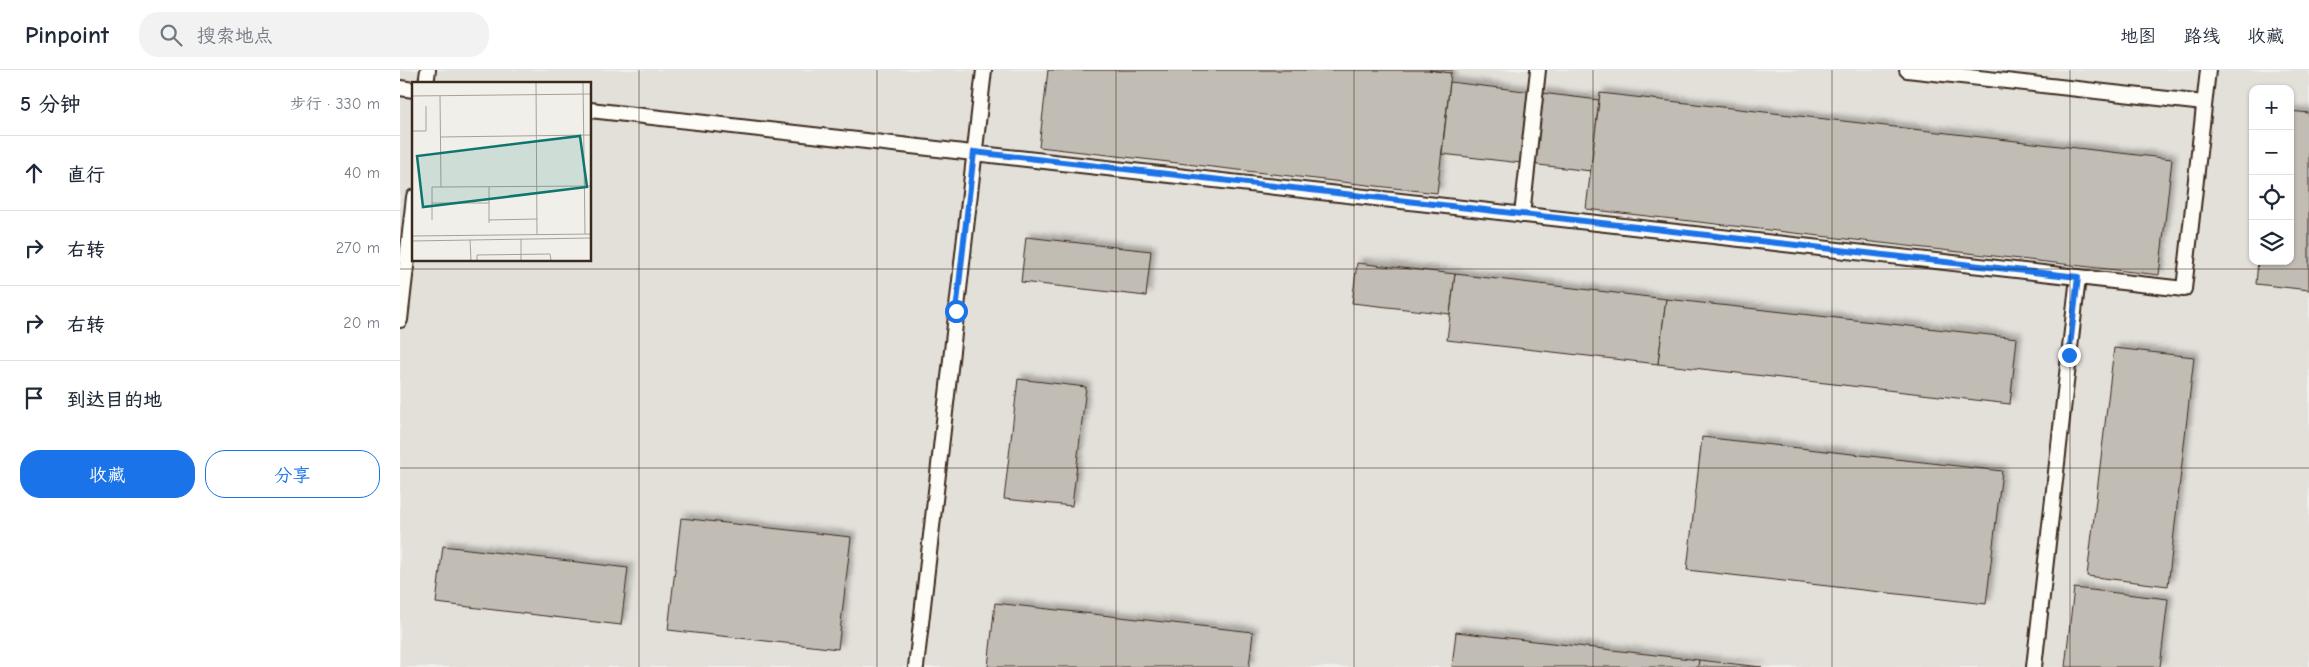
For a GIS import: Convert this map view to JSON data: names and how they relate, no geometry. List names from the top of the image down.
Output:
{
  "page": {
    "header": "Pinpoint",
    "search": "搜索地点",
    "nav": ["地图", "路线", "收藏"],
    "heading": ["5 分钟", "步行 · 330 m"],
    "map_buttons": ["+", "−"],
    "list": [
      ["直行", "40 m"],
      ["右转", "270 m"],
      ["右转", "20 m"],
      "到达目的地"
    ],
    "buttons": ["收藏", "分享"]
  }
}
